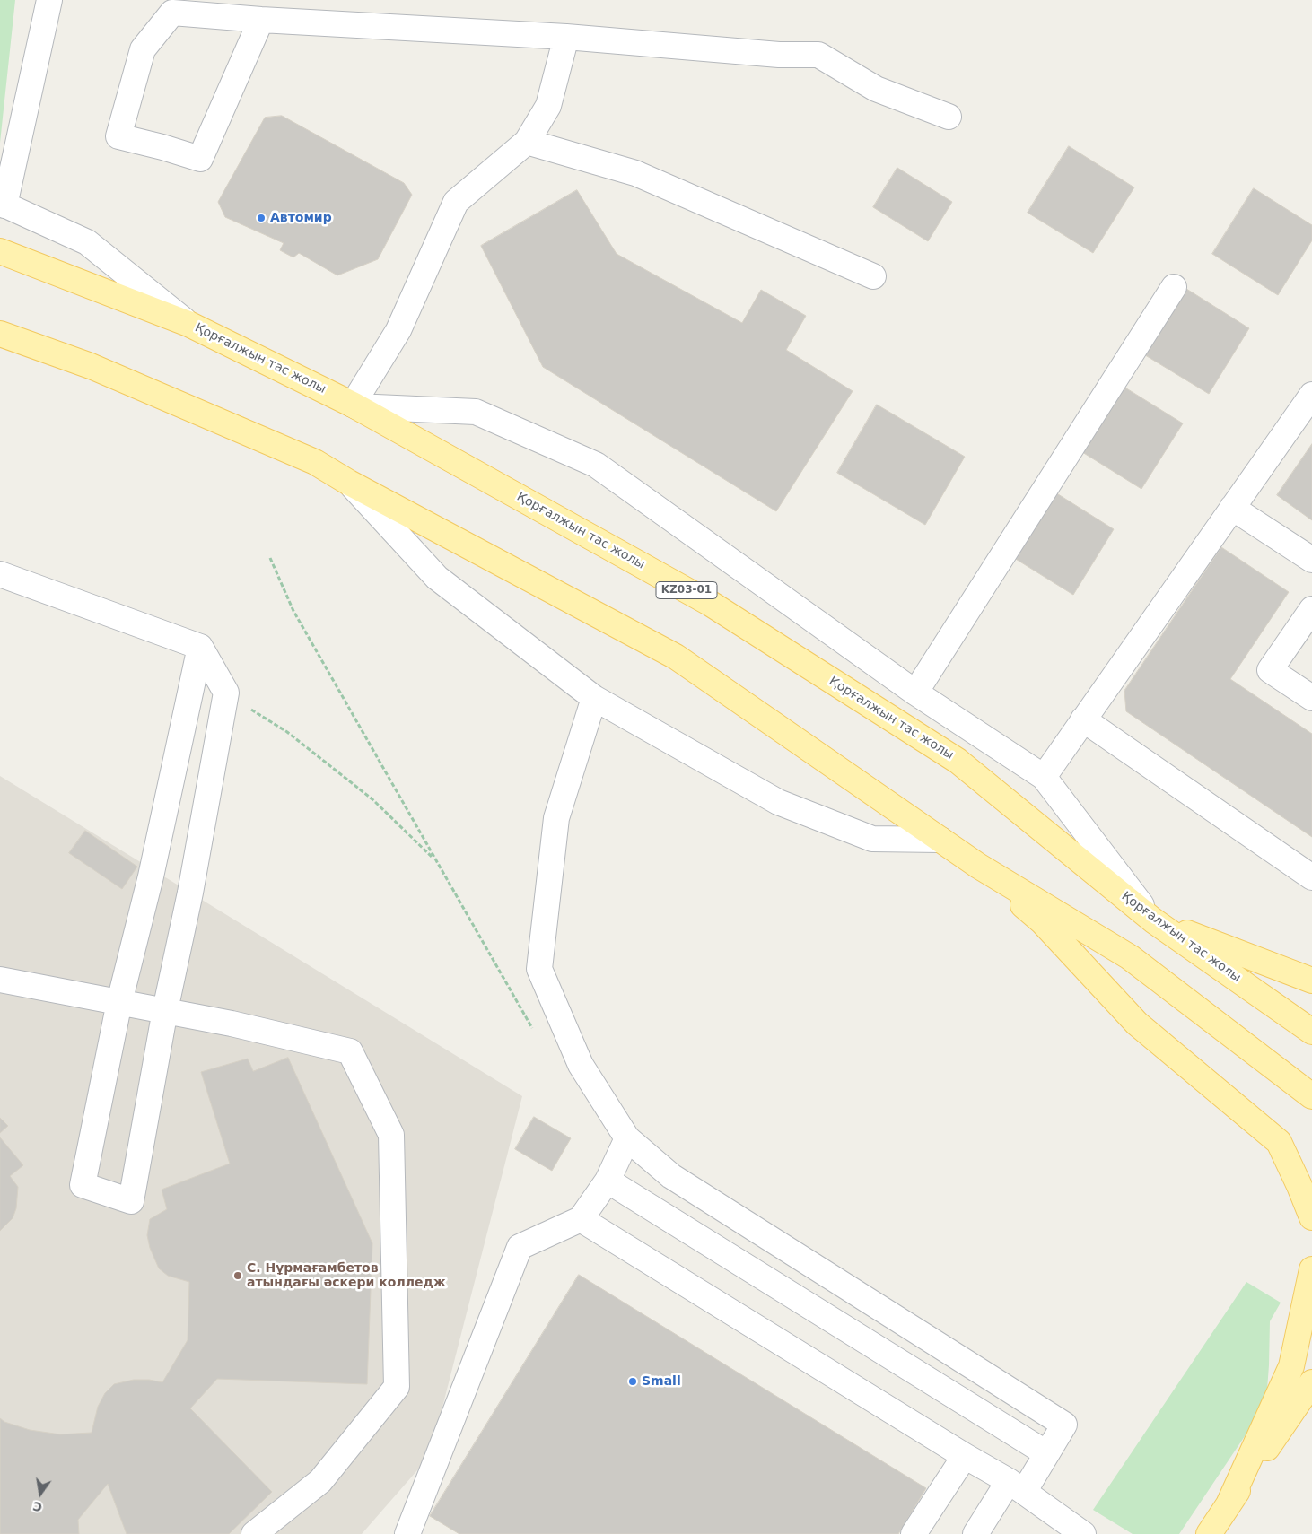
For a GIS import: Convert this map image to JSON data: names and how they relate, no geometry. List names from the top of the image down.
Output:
{
  "streets": {
    "main road": ["Қорғалжын тас жолы", "KZ03-01"]
  },
  "places": ["Автомир", "С. Нұрмағамбетов атындағы әскери колледж", "Small"],
  "north": "bottom"
}
